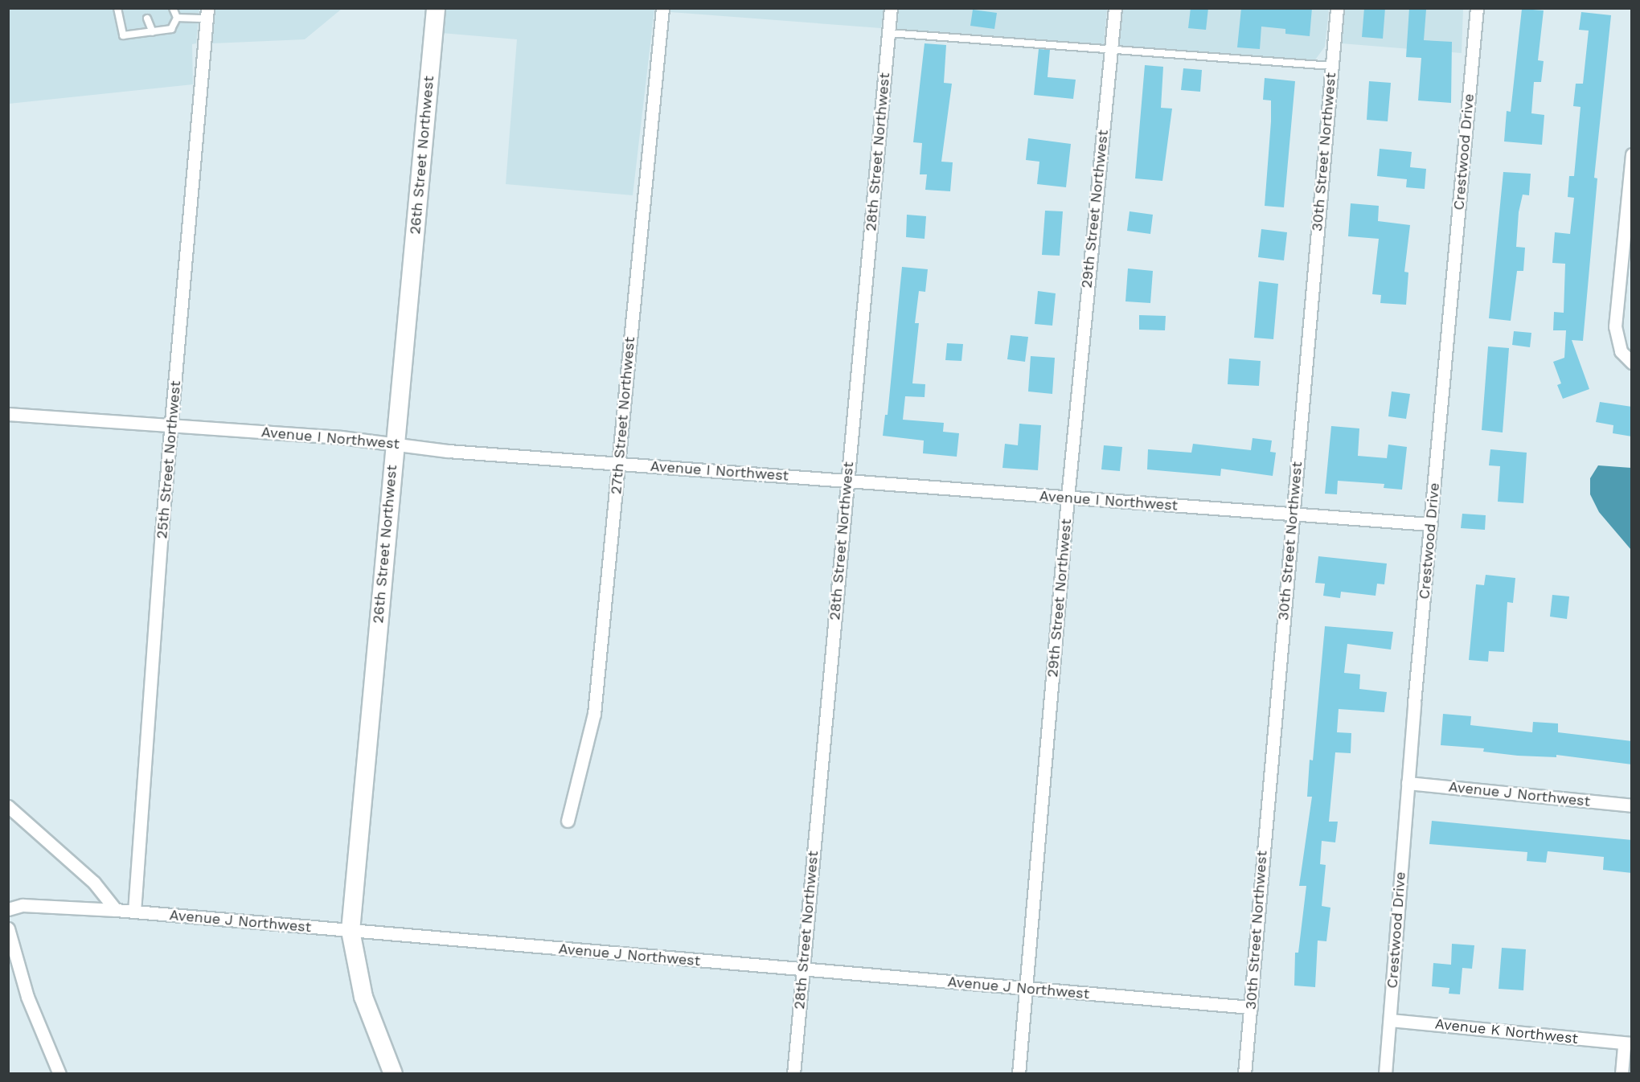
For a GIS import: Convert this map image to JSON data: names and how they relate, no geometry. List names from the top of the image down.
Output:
{
  "streets": {
    "street": [
      "28th Street Northwest",
      "30th Street Northwest",
      "Crestwood Drive",
      "26th Street Northwest",
      "29th Street Northwest",
      "27th Street Northwest",
      "Avenue I Northwest",
      "25th Street Northwest",
      "Avenue J Northwest",
      "Avenue K Northwest"
    ]
  },
  "crossings": [
    ["28th Street Northwest", "Avenue I Northwest"],
    ["28th Street Northwest", "Avenue J Northwest"],
    ["30th Street Northwest", "Avenue I Northwest"],
    ["30th Street Northwest", "Avenue J Northwest"],
    ["Crestwood Drive", "Avenue I Northwest"],
    ["Crestwood Drive", "Avenue J Northwest"],
    ["Crestwood Drive", "Avenue K Northwest"],
    ["26th Street Northwest", "Avenue I Northwest"],
    ["26th Street Northwest", "Avenue J Northwest"],
    ["29th Street Northwest", "Avenue I Northwest"],
    ["29th Street Northwest", "Avenue J Northwest"],
    ["27th Street Northwest", "Avenue I Northwest"],
    ["Avenue I Northwest", "25th Street Northwest"],
    ["25th Street Northwest", "Avenue J Northwest"]
  ]
}
